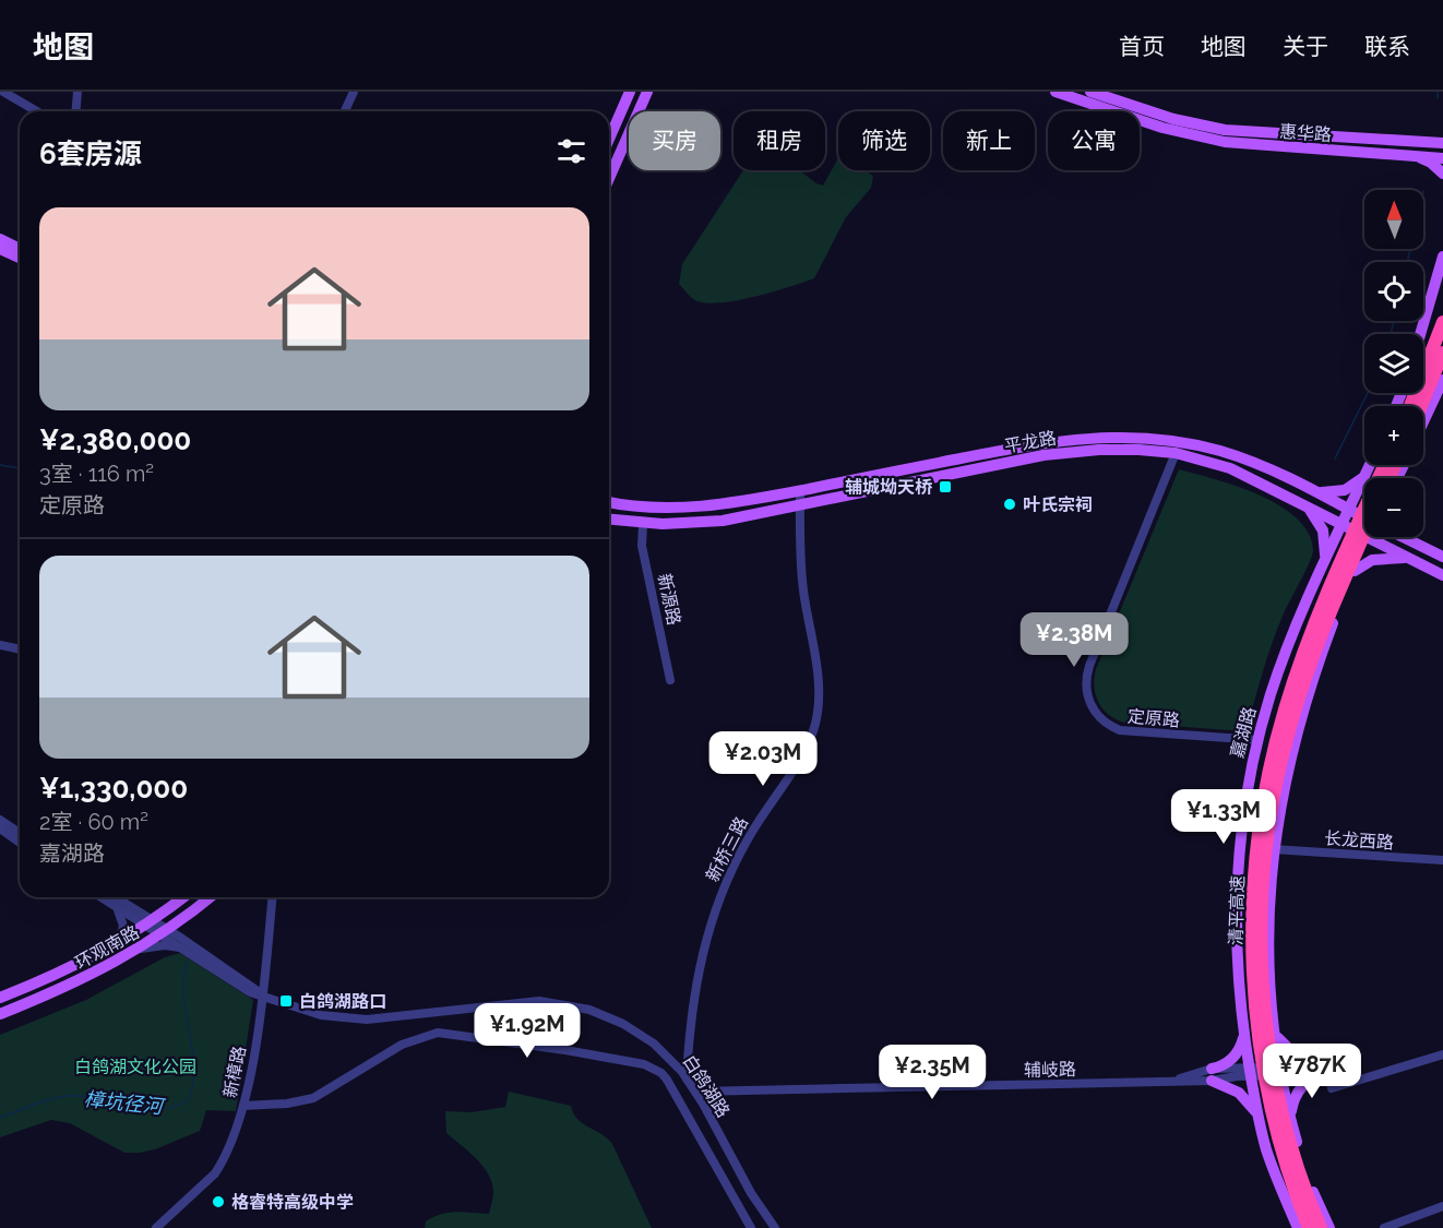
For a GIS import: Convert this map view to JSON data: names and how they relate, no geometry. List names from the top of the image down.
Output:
{
  "streets": {
    "highway": ["清平高速"],
    "main road": [
      "惠华路",
      "平龙路",
      "嘉湖路",
      "环观南路"
    ],
    "street": [
      "新源路",
      "定原路",
      "长龙西路",
      "新桥三路",
      "辅岐路",
      "新樟路",
      "白鸽湖路"
    ]
  },
  "crossings": [
    ["平龙路", "新源路"],
    ["平龙路", "定原路"],
    ["平龙路", "嘉湖路"],
    ["平龙路", "新桥三路"],
    ["定原路", "嘉湖路"],
    ["嘉湖路", "辅岐路"],
    ["新桥三路", "白鸽湖路"],
    ["环观南路", "白鸽湖路"],
    ["辅岐路", "白鸽湖路"],
    ["新樟路", "白鸽湖路"]
  ],
  "water": ["樟坑径河"],
  "parks": ["白鸽湖文化公园"],
  "places": {
    "transit": ["辅城坳天桥", "白鸽湖路口"],
    "other": ["叶氏宗祠", "格睿特高级中学"]
  },
  "north": "top",
  "page": {
    "header": "地图",
    "nav": [
      "首页",
      "地图",
      "关于",
      "联系"
    ],
    "chip": [
      "买房",
      "租房",
      "筛选",
      "新上",
      "公寓"
    ],
    "heading": "6套房源",
    "map_buttons": ["+", "−"],
    "list": [
      {
        "name": "¥2,380,000",
        "note": "3室 · 116 m² · 定原路"
      },
      {
        "name": "¥1,330,000",
        "note": "2室 · 60 m² · 嘉湖路"
      }
    ],
    "price": [
      "¥2.38M",
      "¥2.03M",
      "¥1.33M",
      "¥1.92M",
      "¥787K",
      "¥2.35M"
    ]
  }
}
